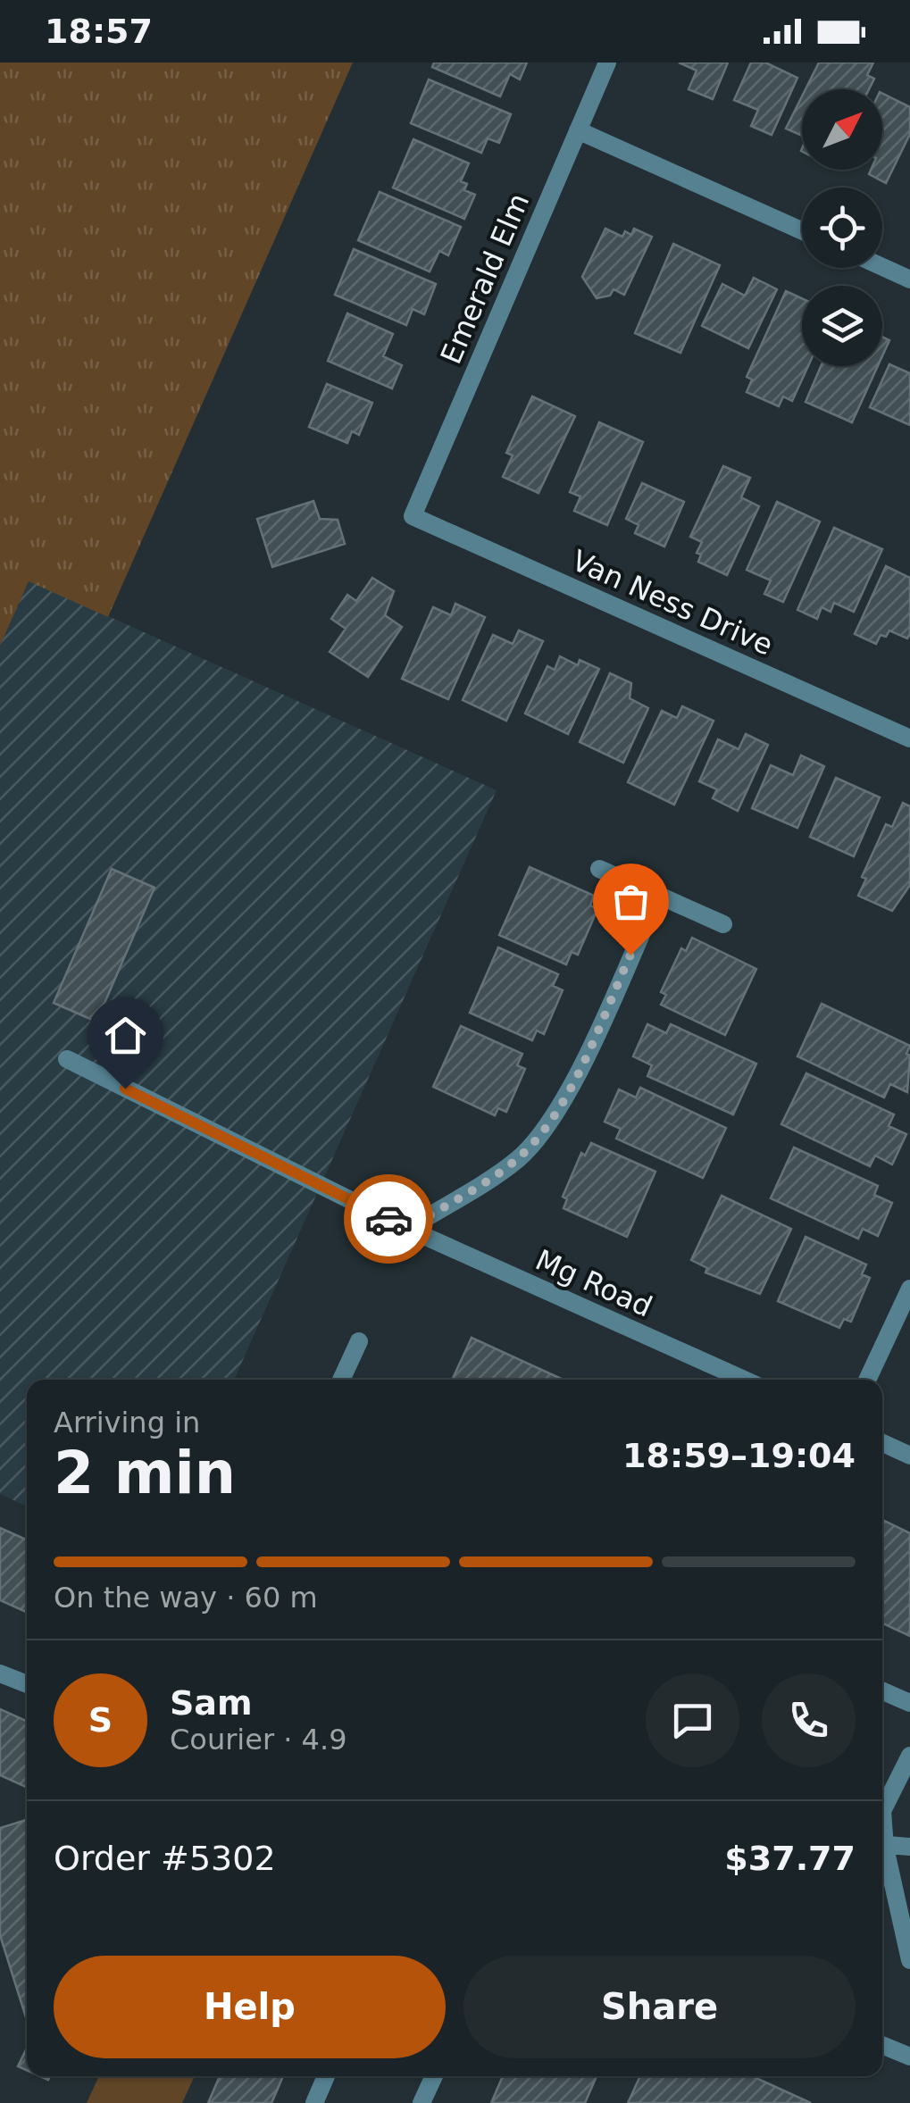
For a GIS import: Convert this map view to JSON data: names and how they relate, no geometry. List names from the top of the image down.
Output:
{
  "streets": {
    "street": ["Emerald Elm", "Van Ness Drive", "Mg Road"]
  },
  "crossings": [
    ["Emerald Elm", "Van Ness Drive"]
  ],
  "north": "top right",
  "page": {
    "status": "18:57",
    "heading": ["2 min", "Arriving in", "18:59–19:04"],
    "panel": [
      "Sam",
      "Courier · 4.9",
      "Order #5302",
      "$37.77"
    ],
    "bar": "On the way · 60 m",
    "round": "S",
    "buttons": ["Help", "Share"]
  }
}
